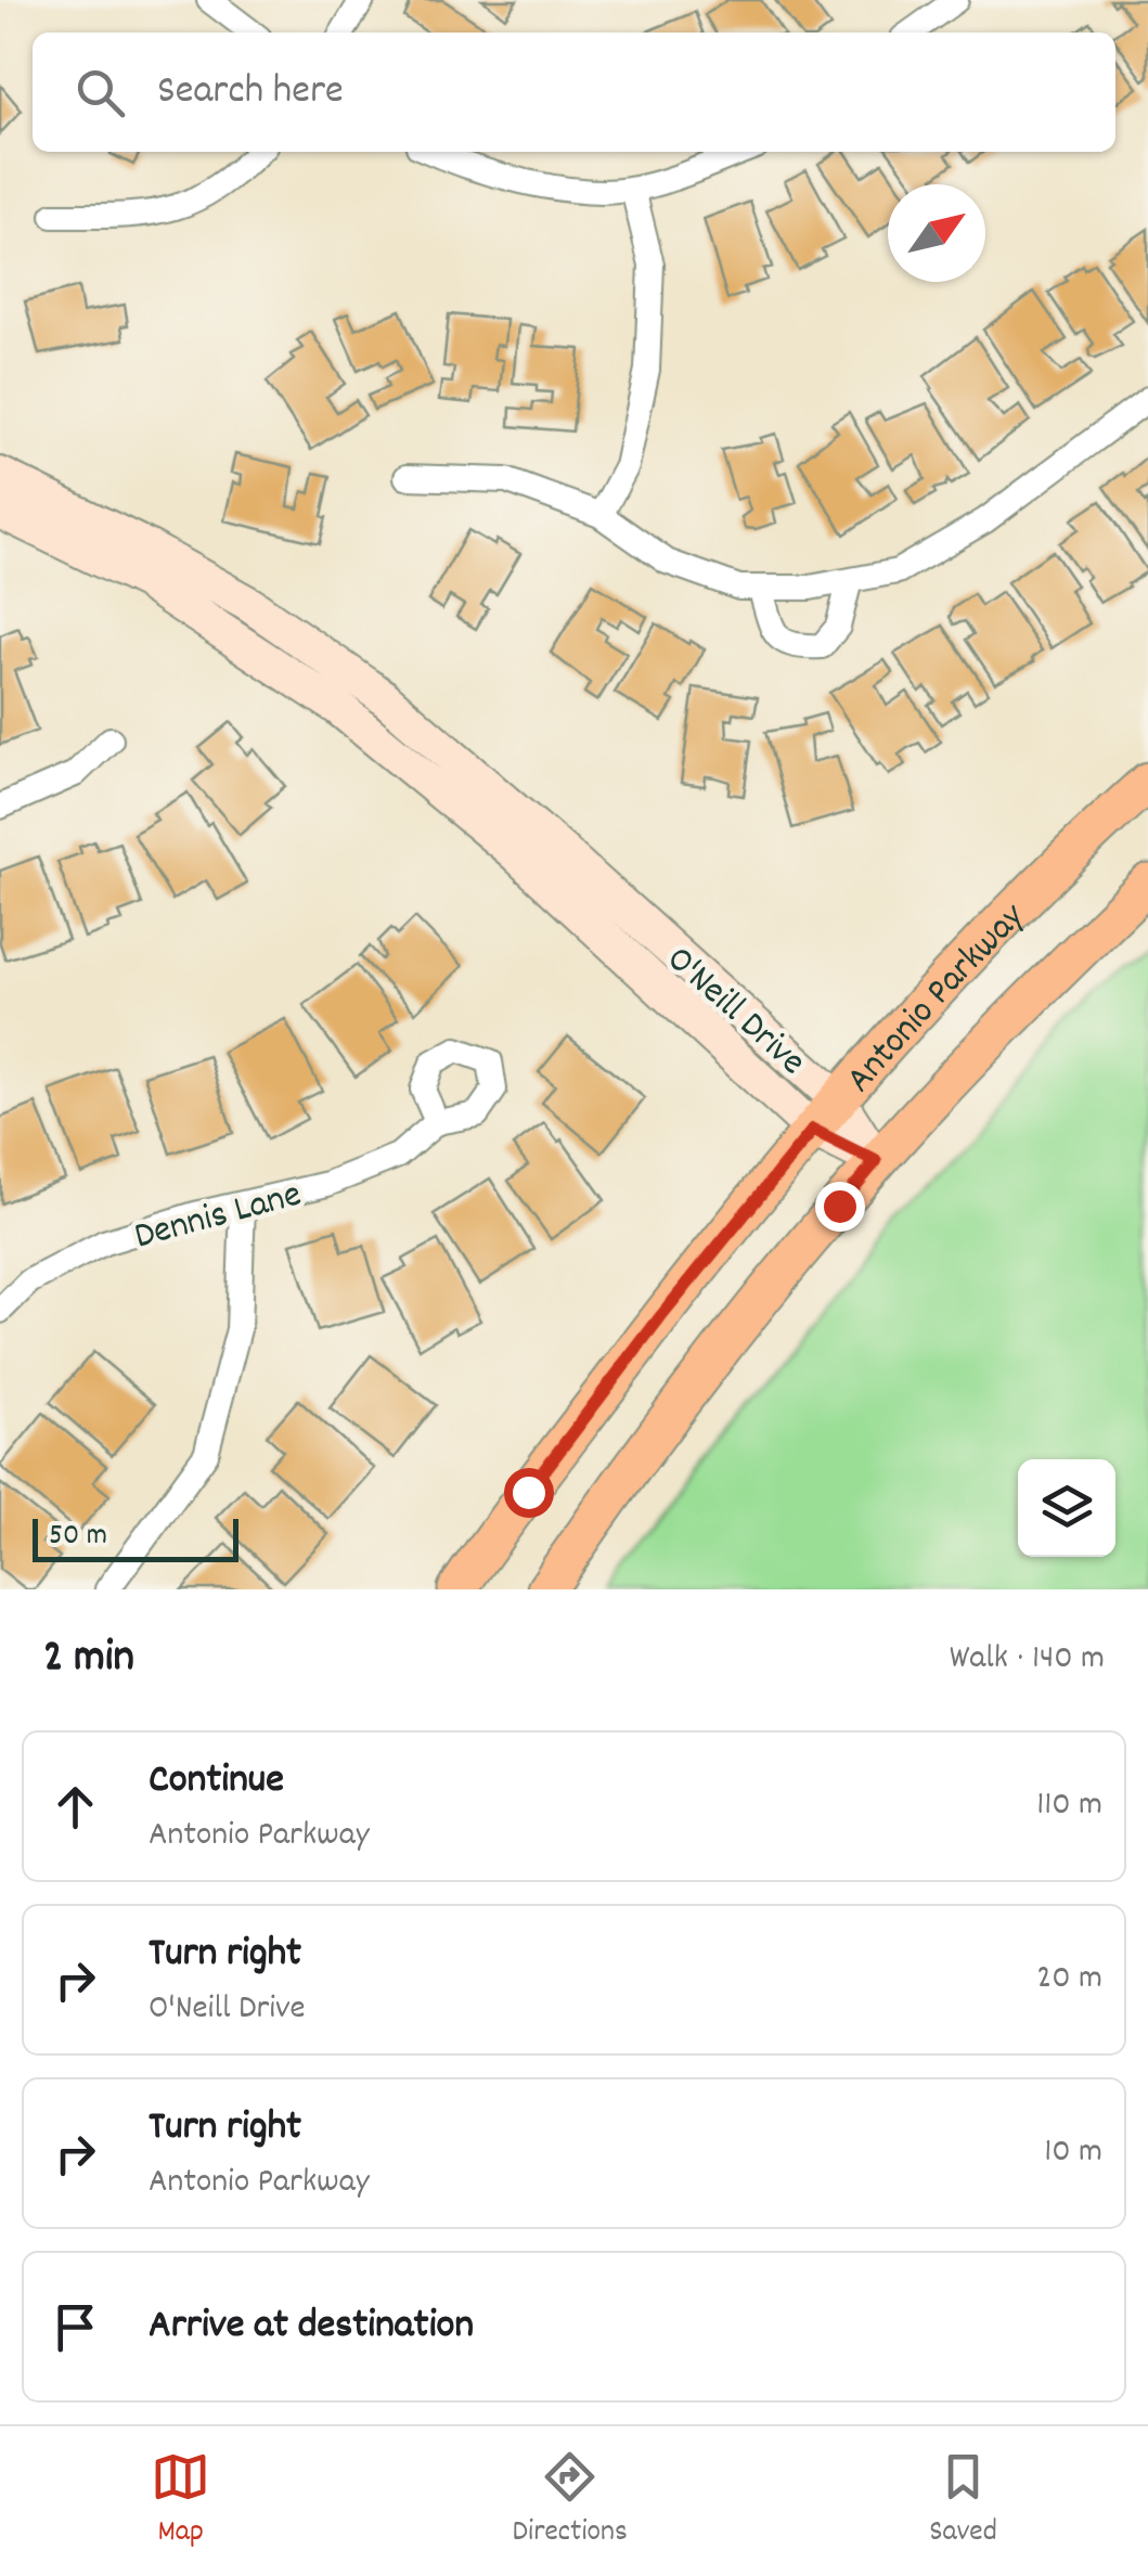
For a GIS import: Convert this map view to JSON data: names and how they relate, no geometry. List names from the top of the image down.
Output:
{
  "streets": {
    "main road": ["Antonio Parkway", "O'Neill Drive"],
    "street": ["Dennis Lane"]
  },
  "crossings": [
    ["Antonio Parkway", "O'Neill Drive"]
  ],
  "scale_bar": "50 m",
  "north": "top right",
  "page": {
    "search": "Search here",
    "scale": "50 m",
    "heading": ["2 min", "Walk · 140 m"],
    "list": [
      ["Continue", "Antonio Parkway", "110 m"],
      ["Turn right", "O'Neill Drive", "20 m"],
      ["Turn right", "Antonio Parkway", "10 m"],
      "Arrive at destination"
    ],
    "nav": ["Map", "Directions", "Saved"]
  }
}
